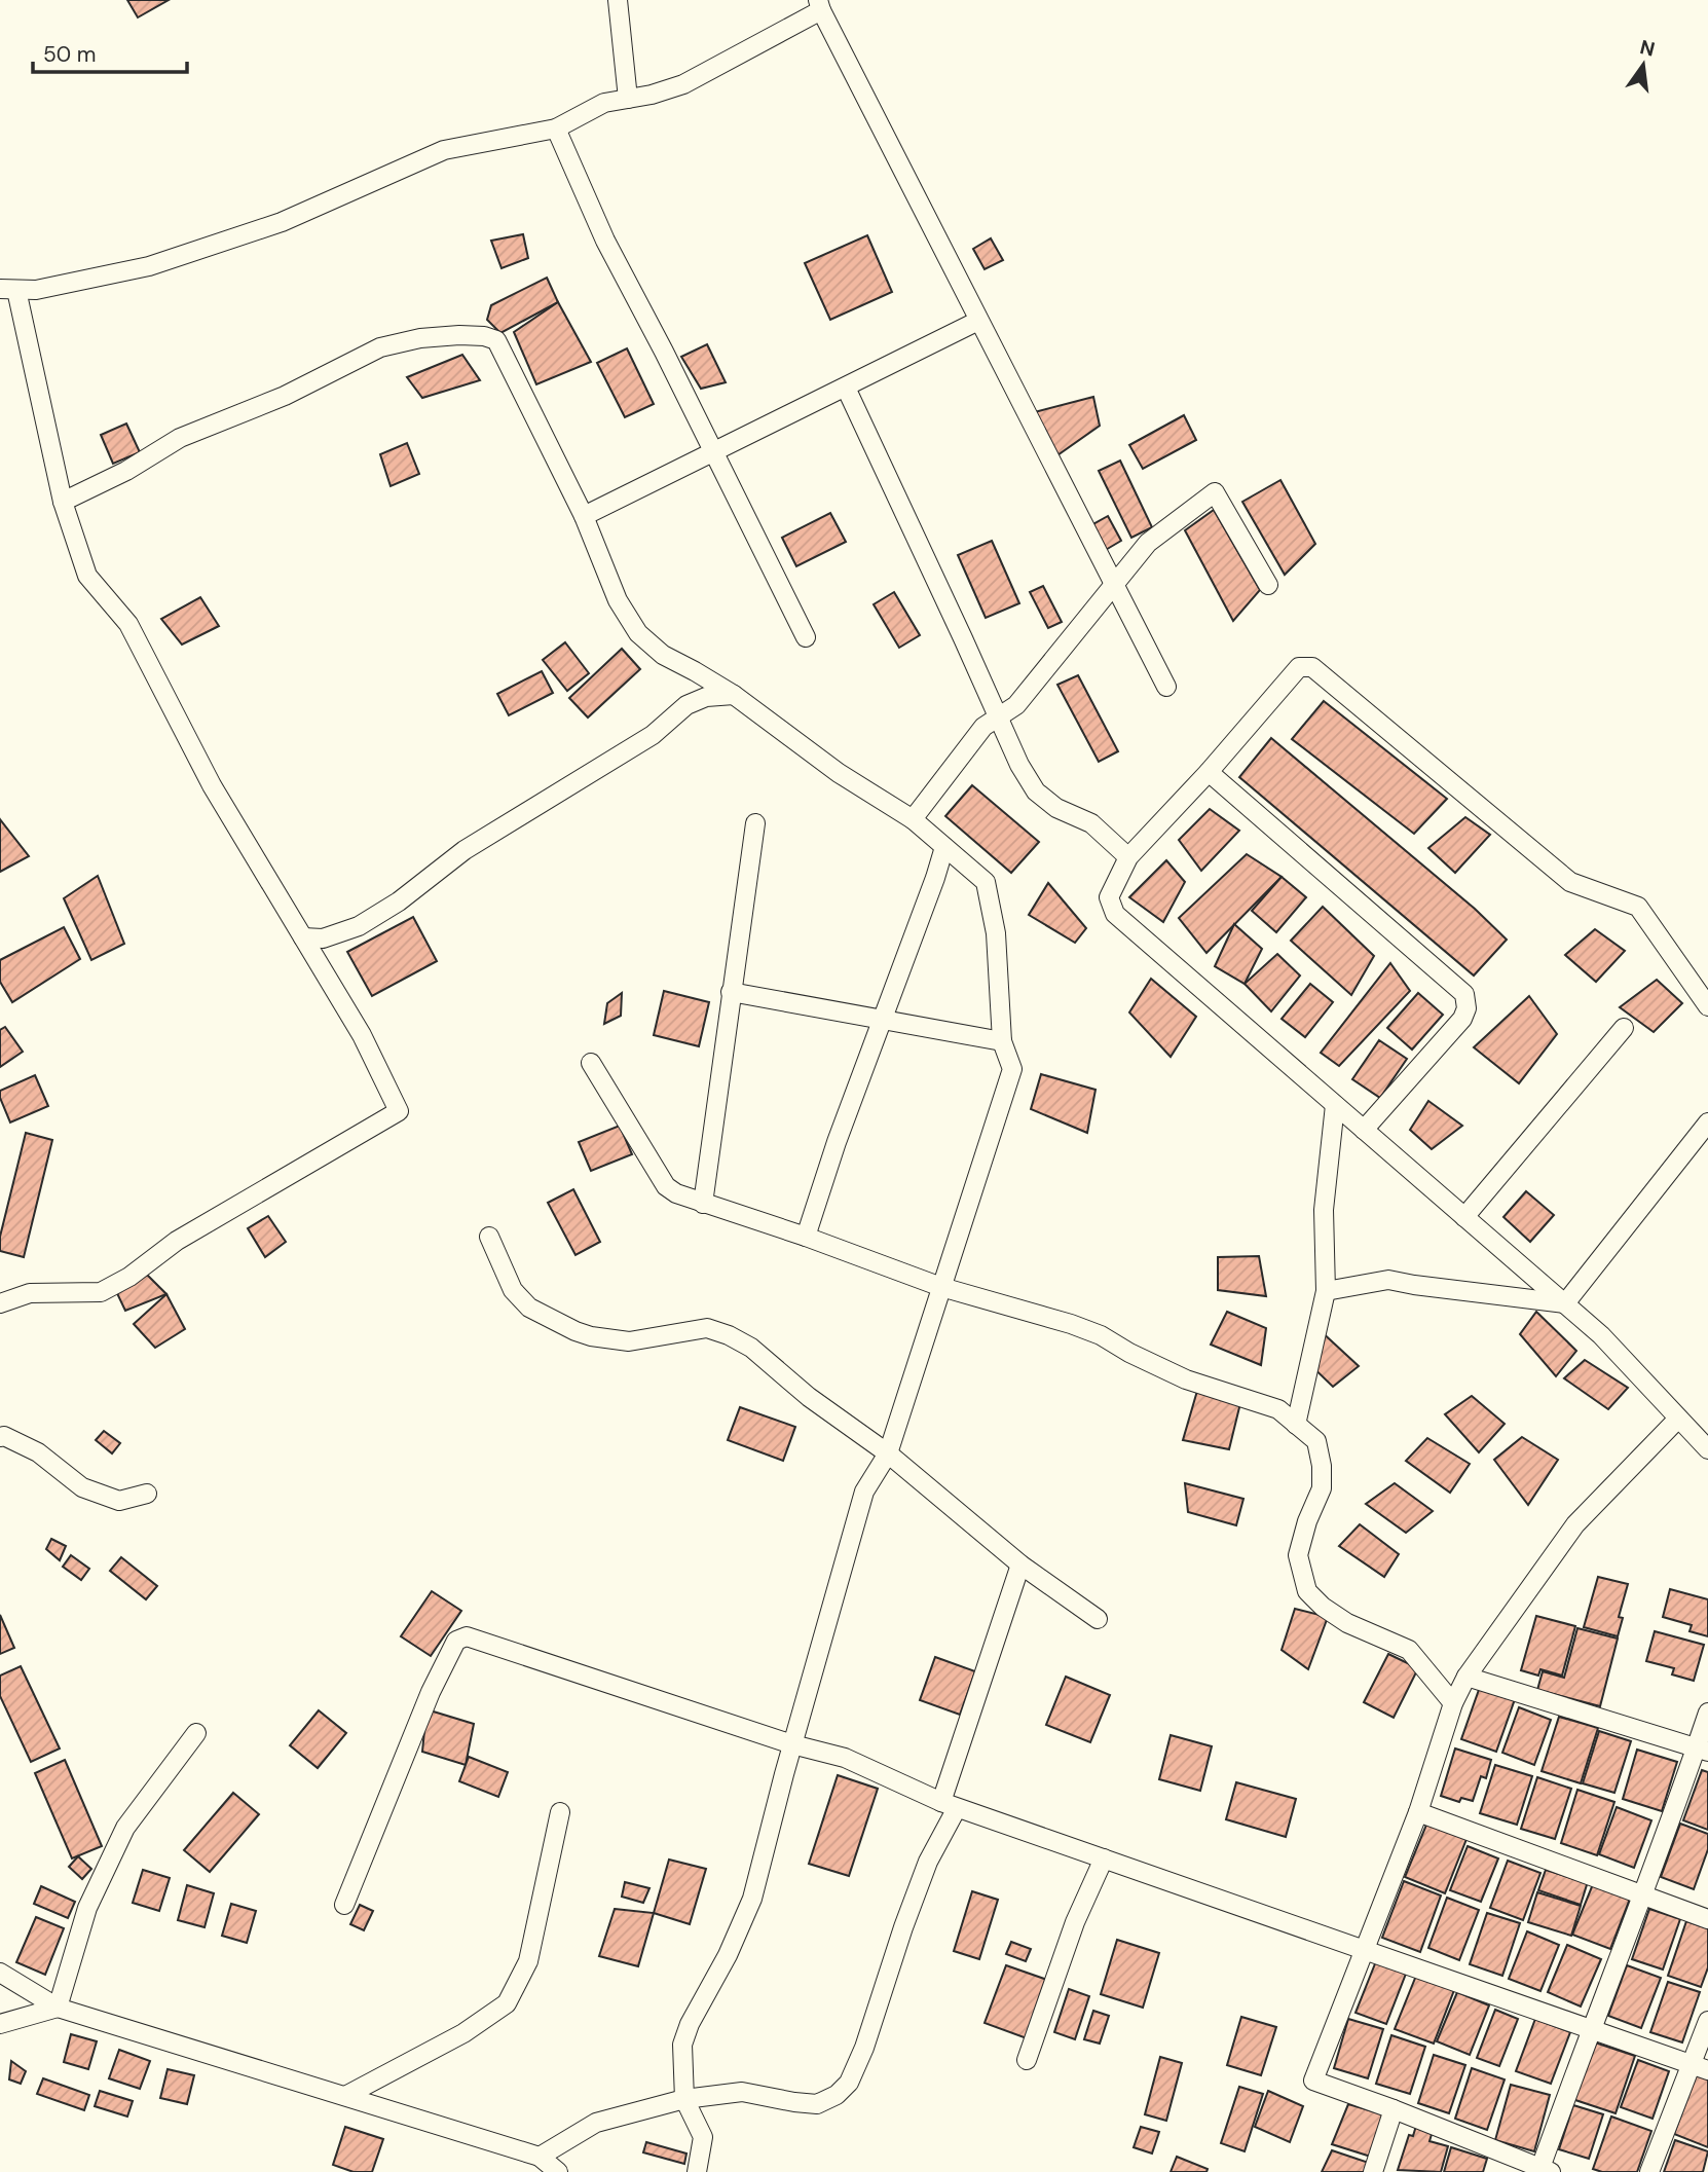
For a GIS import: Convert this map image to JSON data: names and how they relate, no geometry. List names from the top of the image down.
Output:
{
  "scale_bar": "50 m",
  "north": "top"
}
